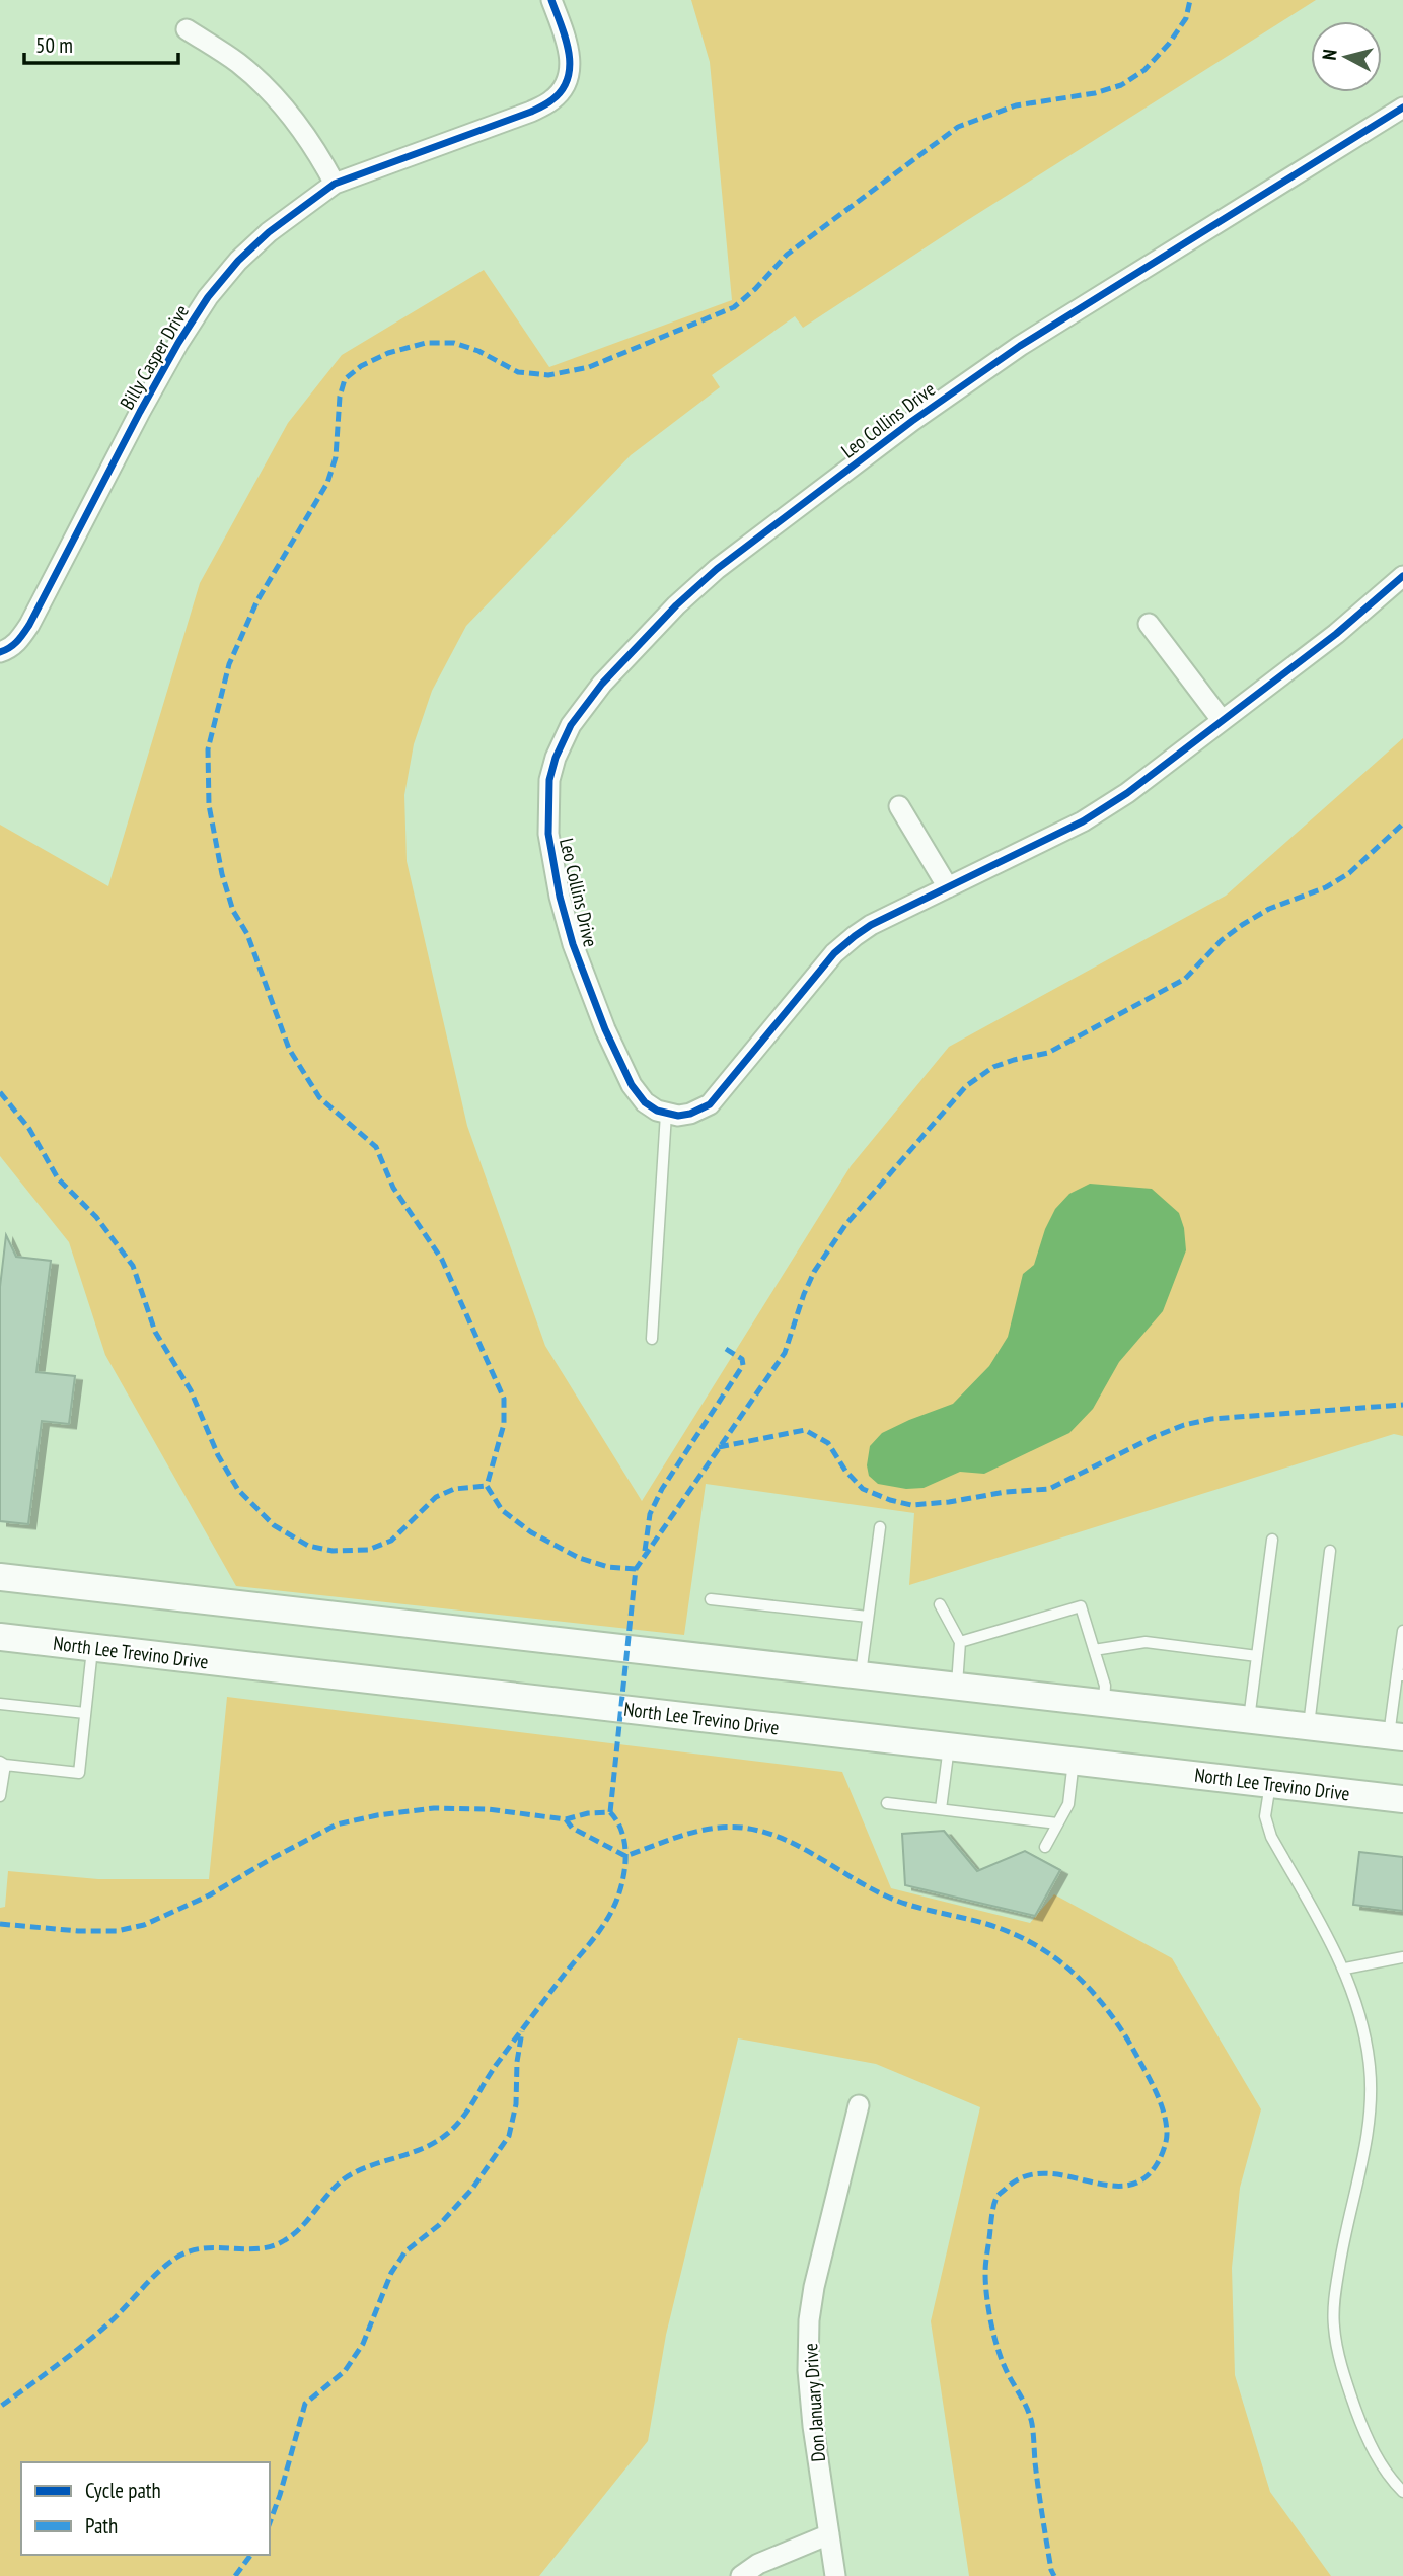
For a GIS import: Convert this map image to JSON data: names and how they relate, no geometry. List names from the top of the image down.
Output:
{
  "streets": {
    "main road": ["North Lee Trevino Drive"],
    "street": ["Billy Casper Drive", "Leo Collins Drive", "Don January Drive"]
  },
  "legend": ["Cycle path", "Path"],
  "scale_bar": "50 m",
  "north": "left"
}
